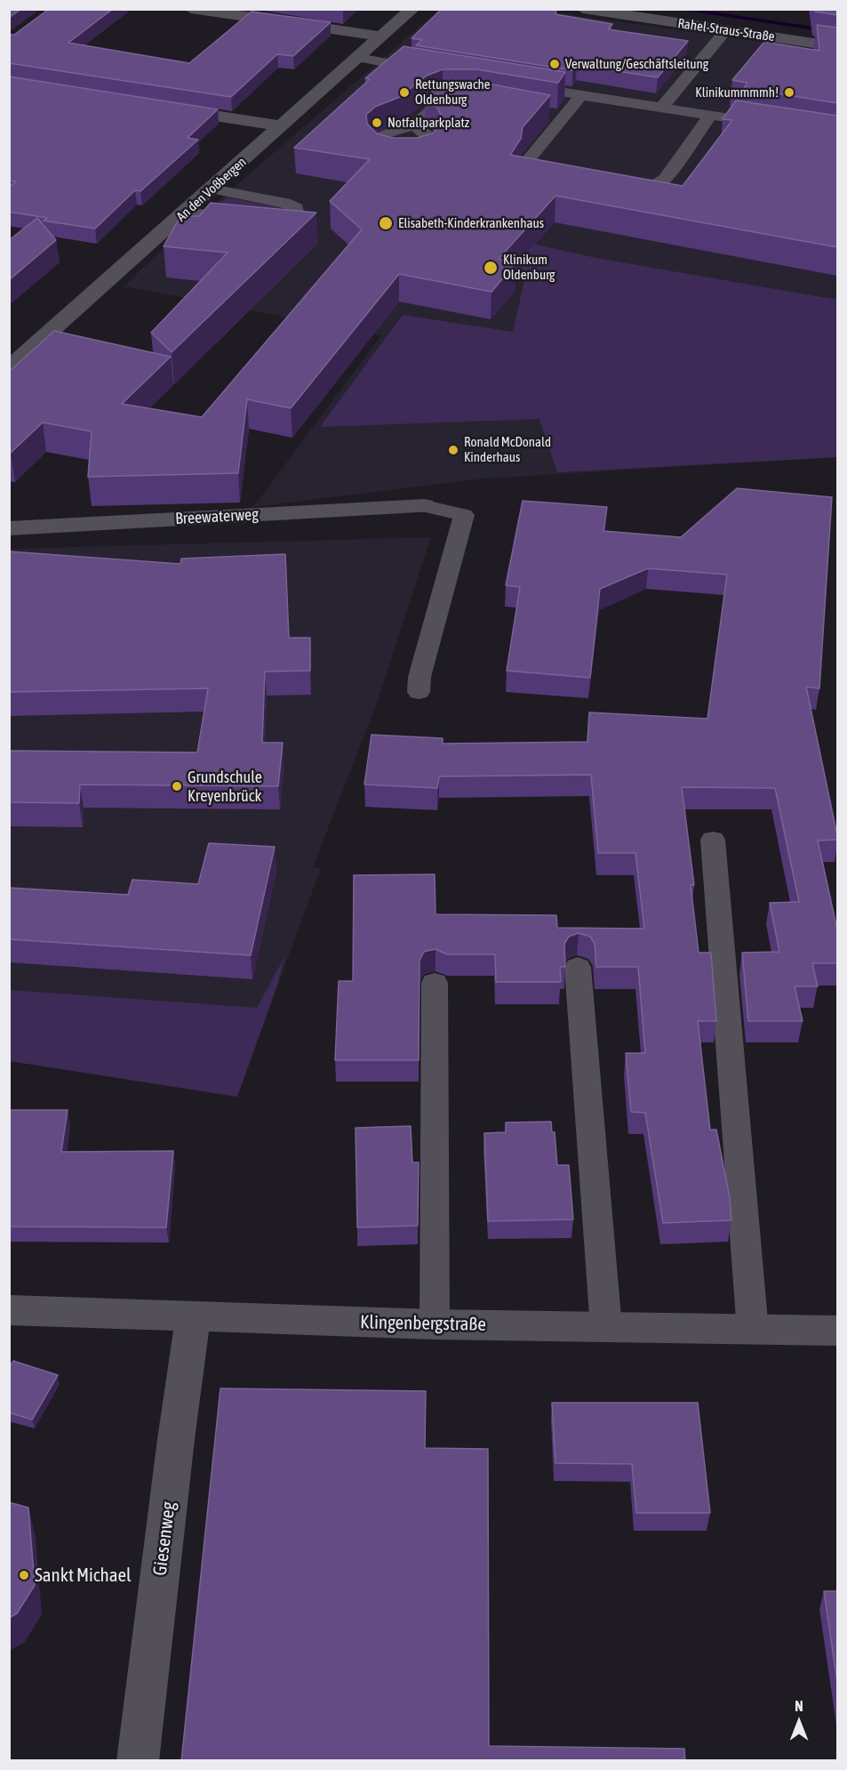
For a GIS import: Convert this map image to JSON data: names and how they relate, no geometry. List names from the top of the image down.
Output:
{
  "streets": {
    "street": [
      "Rahel-Straus-Straße",
      "An den Voßbergen",
      "Breewaterweg",
      "Klingenbergstraße",
      "Giesenweg"
    ]
  },
  "crossings": [
    ["Klingenbergstraße", "Giesenweg"]
  ],
  "places": [
    "Verwaltung/Geschäftsleitung",
    "Rettungswache Oldenburg",
    "Klinikummmmh!",
    "Notfallparkplatz",
    "Elisabeth-Kinderkrankenhaus",
    "Klinikum Oldenburg",
    "Ronald McDonald Kinderhaus",
    "Grundschule Kreyenbrück",
    "Sankt Michael"
  ],
  "north": "top"
}
